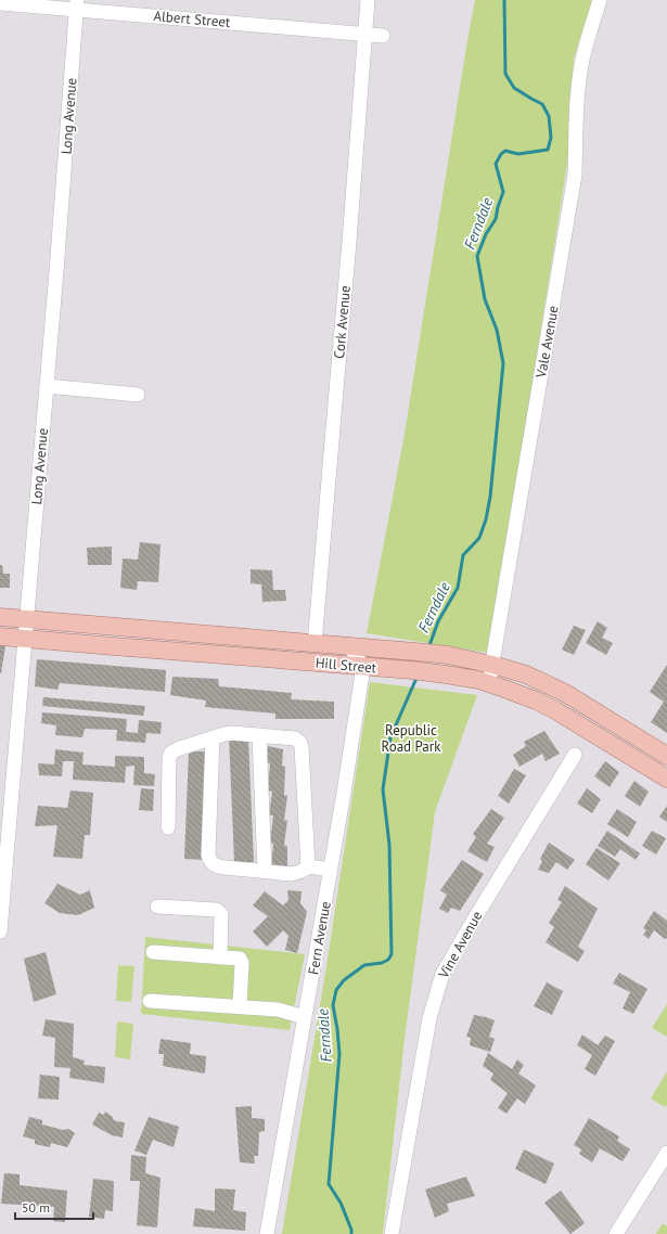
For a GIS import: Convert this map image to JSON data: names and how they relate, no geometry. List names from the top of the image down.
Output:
{
  "streets": {
    "main road": ["Hill Street"],
    "street": [
      "Albert Street",
      "Long Avenue",
      "Cork Avenue",
      "Vale Avenue",
      "Fern Avenue",
      "Vine Avenue"
    ]
  },
  "crossings": [
    ["Albert Street", "Long Avenue"],
    ["Albert Street", "Cork Avenue"],
    ["Long Avenue", "Hill Street"],
    ["Cork Avenue", "Hill Street"],
    ["Vale Avenue", "Hill Street"],
    ["Hill Street", "Fern Avenue"]
  ],
  "water": ["Ferndale"],
  "parks": ["Republic Road Park"],
  "scale_bar": "50 m"
}
